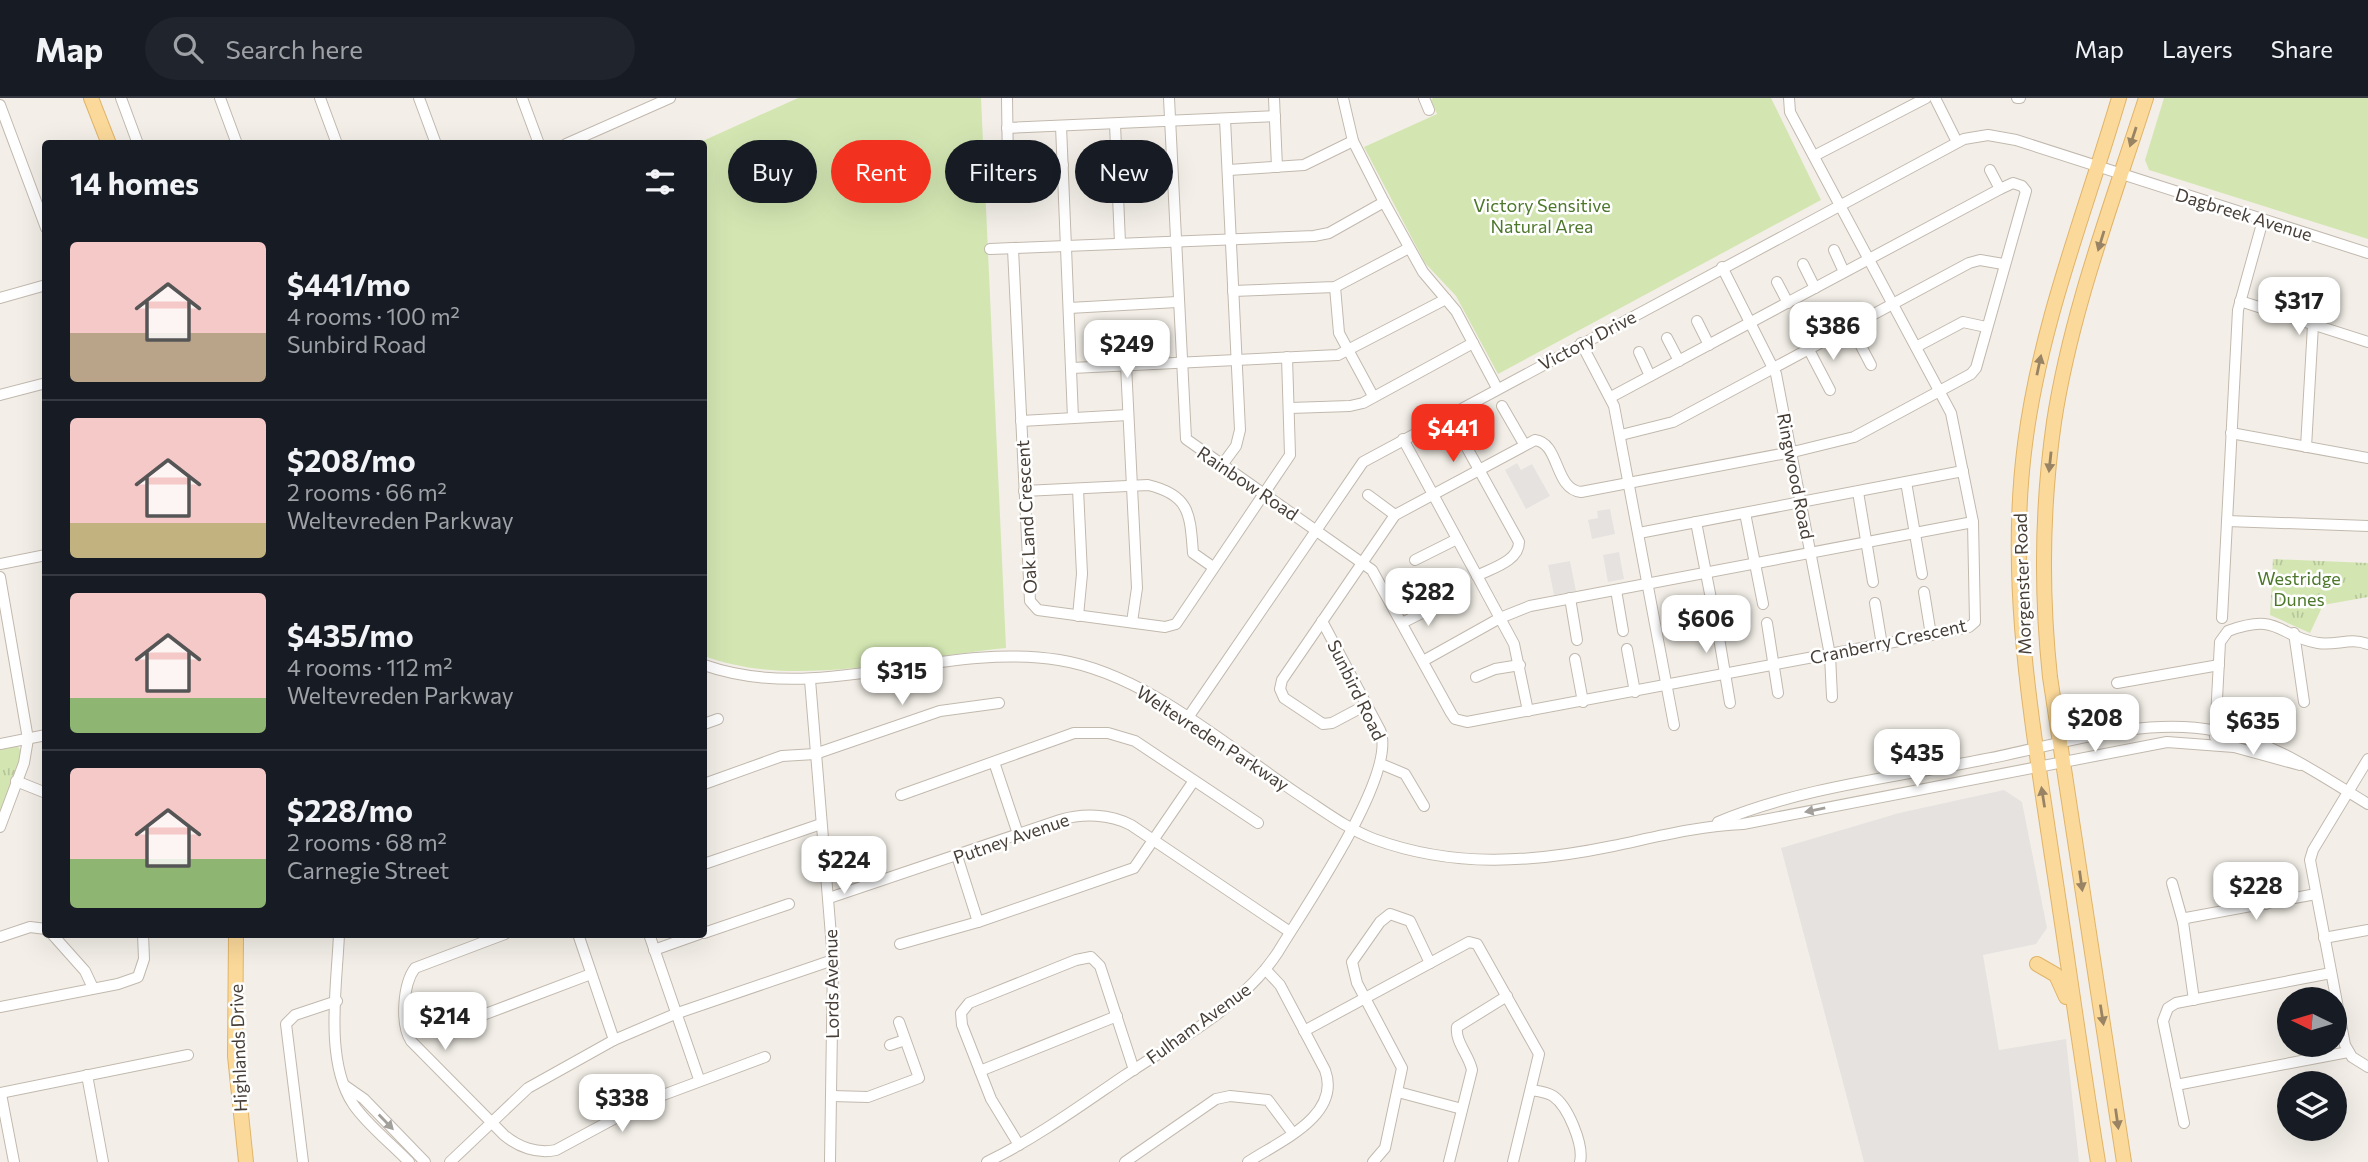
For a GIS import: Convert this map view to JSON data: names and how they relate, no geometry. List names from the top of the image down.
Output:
{
  "streets": {
    "main road": ["Morgenster Road", "Highlands Drive"],
    "street": [
      "Dagbreek Avenue",
      "Victory Drive",
      "Ringwood Road",
      "Rainbow Road",
      "Oak Land Crescent",
      "Cranberry Crescent",
      "Sunbird Road",
      "Weltevreden Parkway",
      "Putney Avenue",
      "Lords Avenue",
      "Fulham Avenue"
    ]
  },
  "crossings": [
    ["Dagbreek Avenue", "Victory Drive"],
    ["Dagbreek Avenue", "Morgenster Road"],
    ["Victory Drive", "Ringwood Road"],
    ["Victory Drive", "Rainbow Road"],
    ["Victory Drive", "Morgenster Road"],
    ["Victory Drive", "Cranberry Crescent"],
    ["Victory Drive", "Weltevreden Parkway"],
    ["Ringwood Road", "Cranberry Crescent"],
    ["Rainbow Road", "Oak Land Crescent"],
    ["Rainbow Road", "Cranberry Crescent"],
    ["Morgenster Road", "Weltevreden Parkway"],
    ["Cranberry Crescent", "Sunbird Road"],
    ["Sunbird Road", "Weltevreden Parkway"],
    ["Sunbird Road", "Fulham Avenue"],
    ["Weltevreden Parkway", "Lords Avenue"],
    ["Weltevreden Parkway", "Fulham Avenue"],
    ["Putney Avenue", "Lords Avenue"],
    ["Putney Avenue", "Fulham Avenue"]
  ],
  "parks": ["Victory Sensitive Natural Area", "Westridge Dunes"],
  "north": "left",
  "page": {
    "header": "Map",
    "search": "Search here",
    "nav": ["Map", "Layers", "Share"],
    "chip": [
      "Buy",
      "Rent",
      "Filters",
      "New"
    ],
    "heading": "14 homes",
    "list": [
      {
        "name": "$441/mo",
        "note": "4 rooms · 100 m² · Sunbird Road"
      },
      {
        "name": "$208/mo",
        "note": "2 rooms · 66 m² · Weltevreden Parkway"
      },
      {
        "name": "$435/mo",
        "note": "4 rooms · 112 m² · Weltevreden Parkway"
      },
      {
        "name": "$228/mo",
        "note": "2 rooms · 68 m² · Carnegie Street"
      }
    ],
    "price": [
      "$317",
      "$386",
      "$249",
      "$441",
      "$282",
      "$606",
      "$315",
      "$208",
      "$635",
      "$435",
      "$224",
      "$228",
      "$214",
      "$338"
    ]
  }
}
